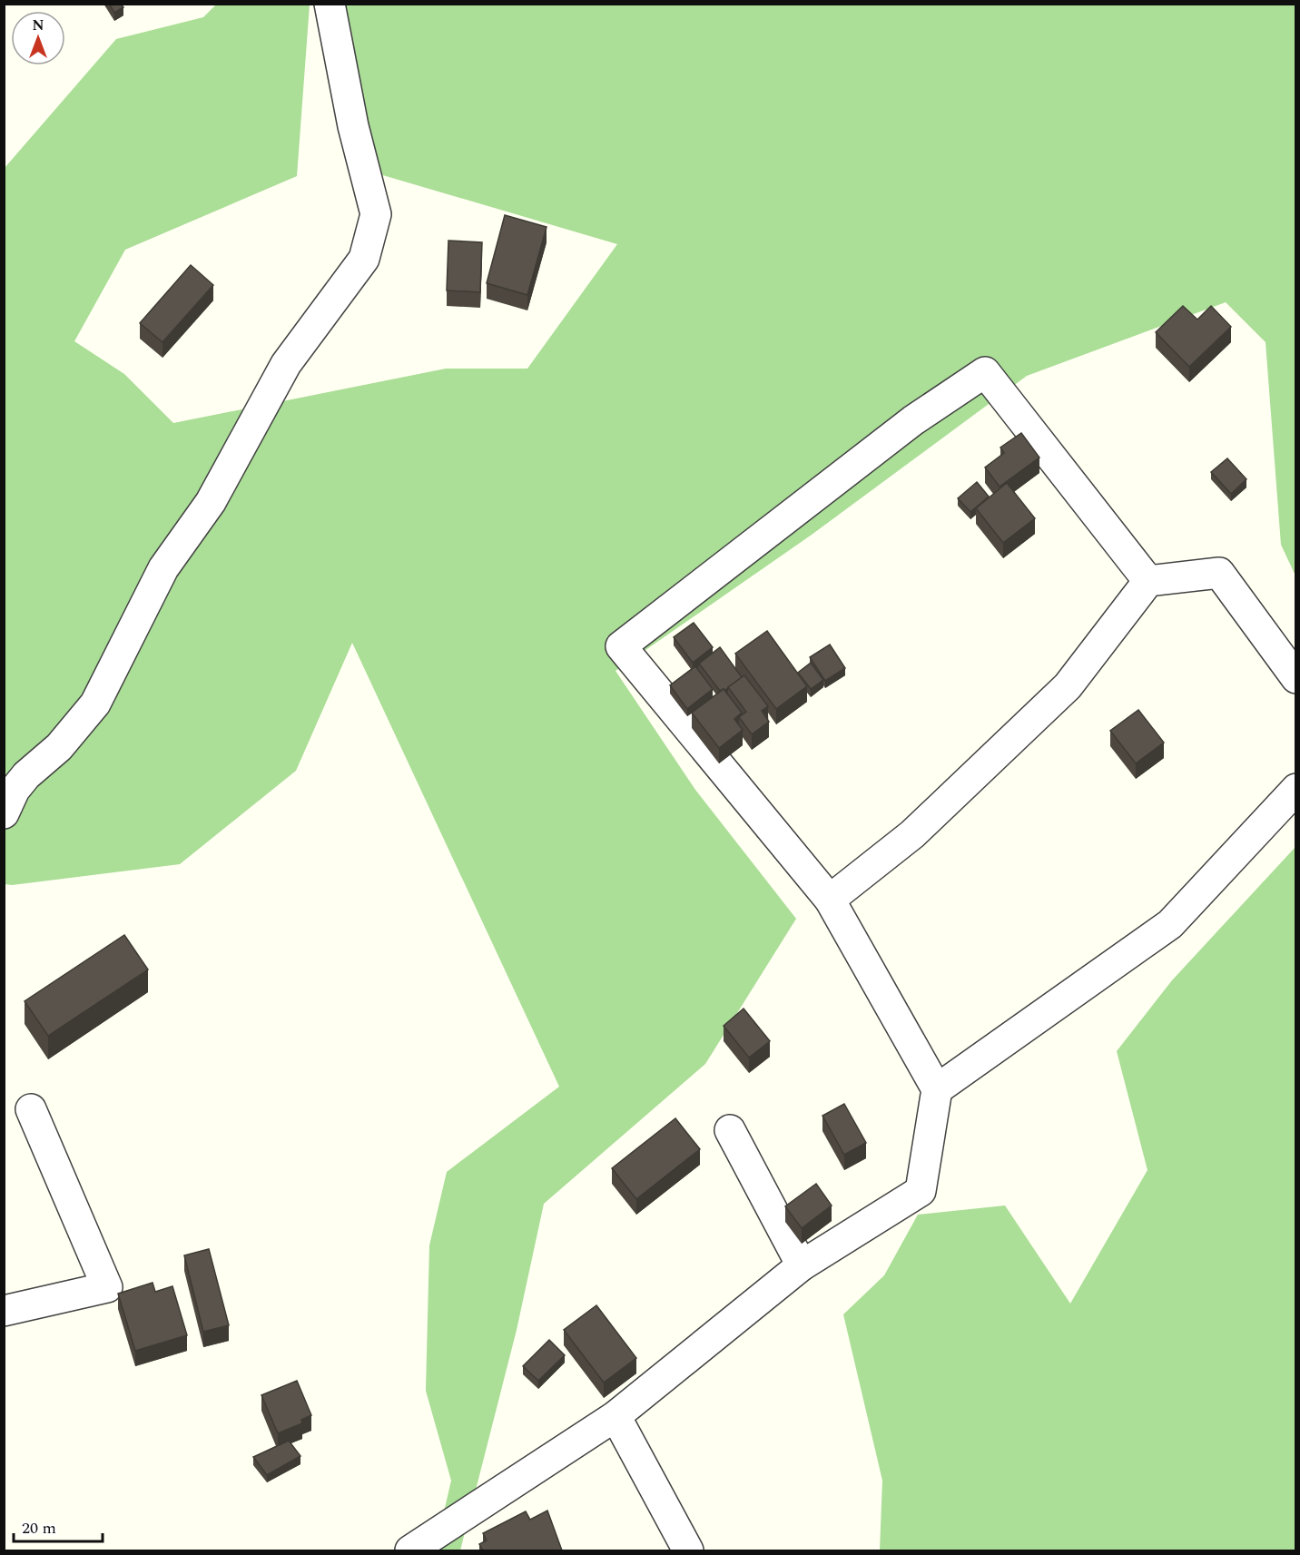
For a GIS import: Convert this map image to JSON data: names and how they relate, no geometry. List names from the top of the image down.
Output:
{
  "scale_bar": "20 m",
  "north": "top"
}
